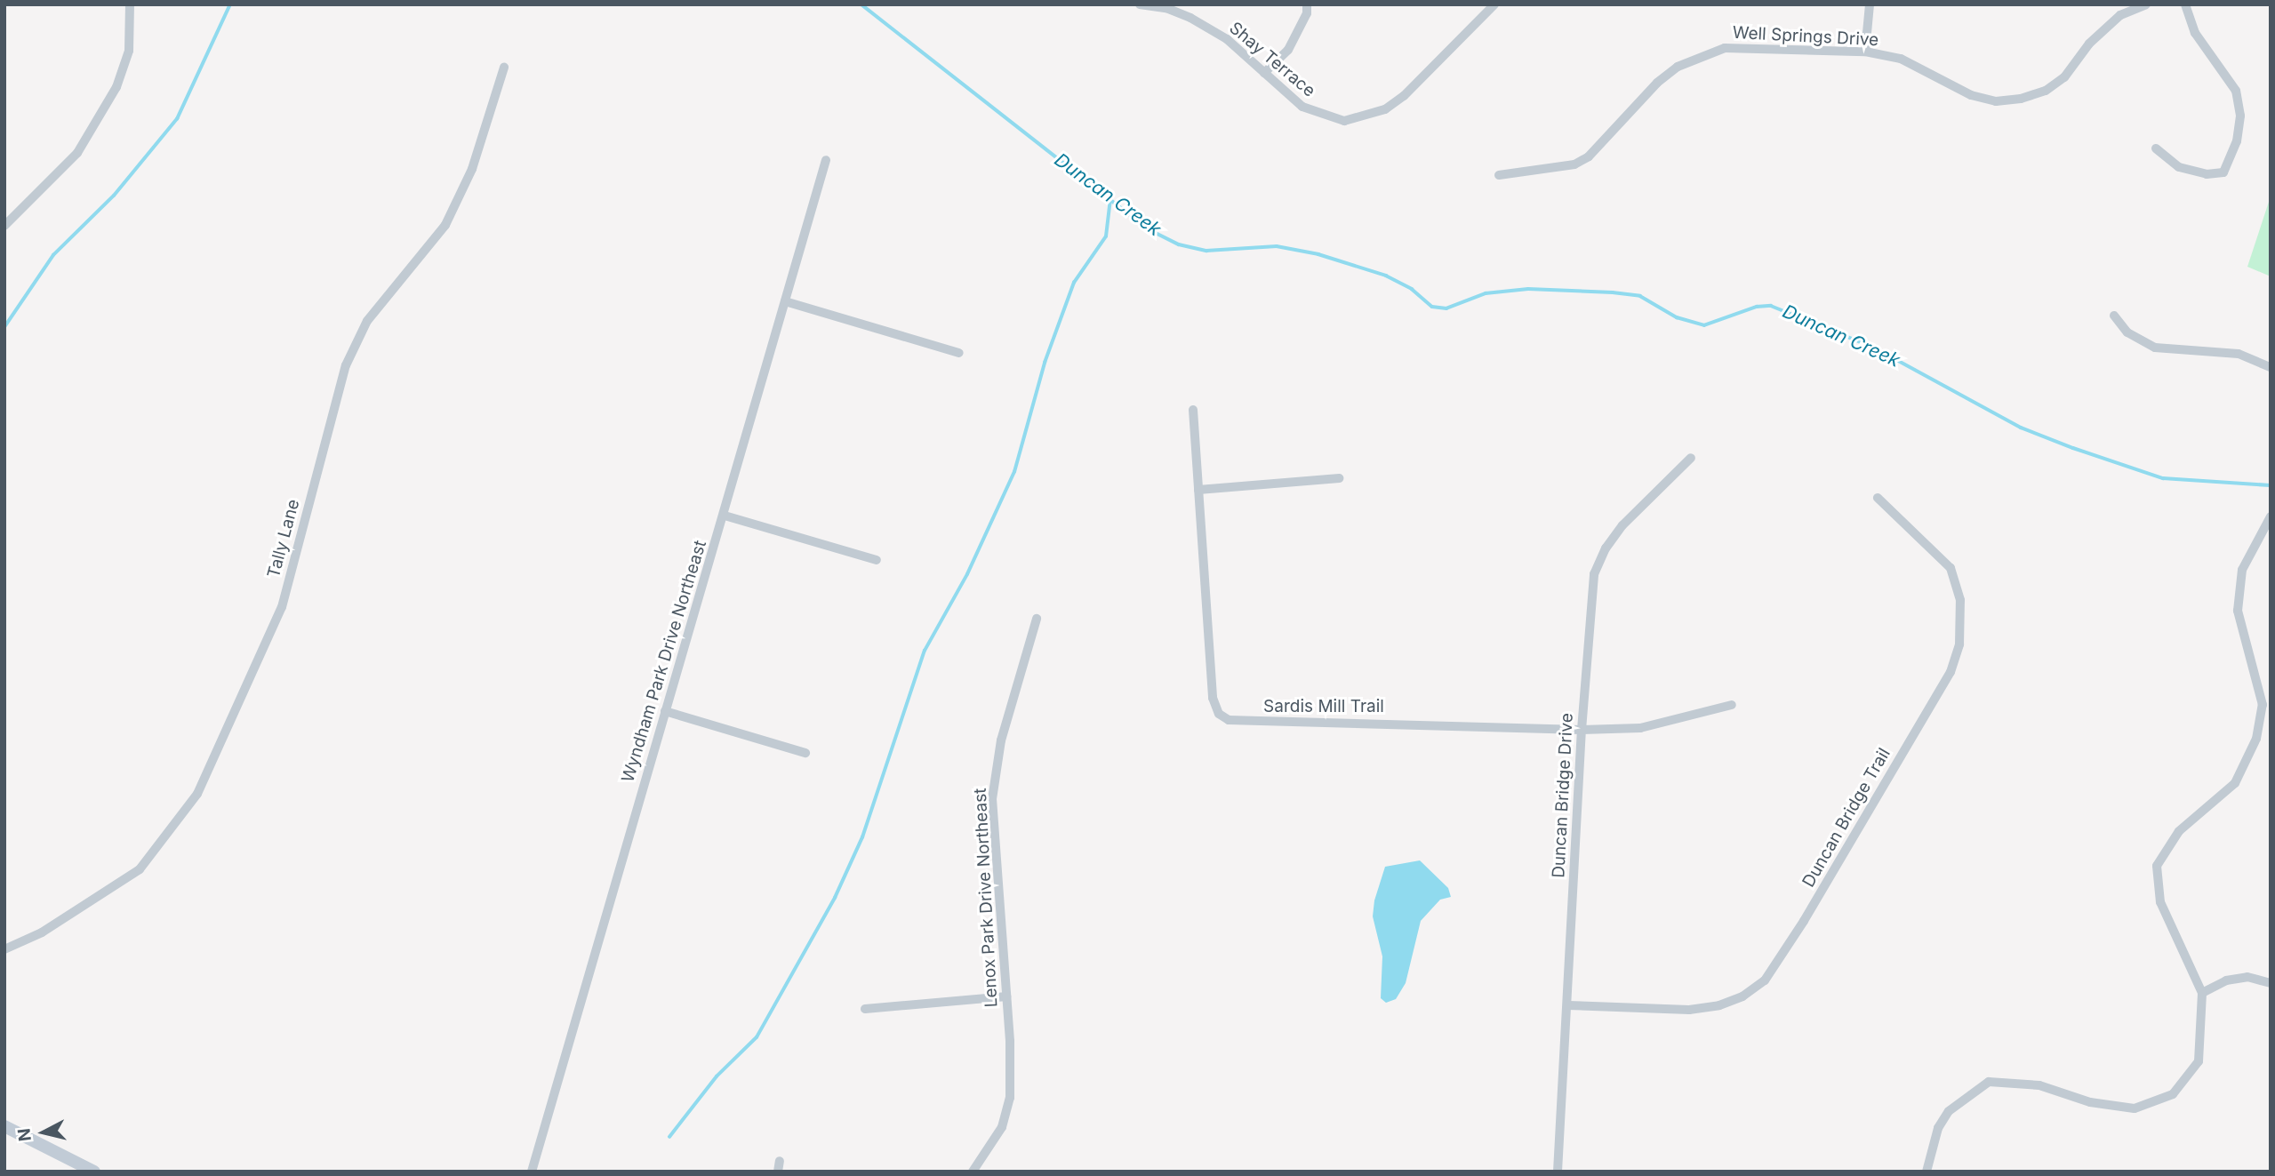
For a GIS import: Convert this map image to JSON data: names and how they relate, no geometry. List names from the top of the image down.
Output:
{
  "streets": {
    "street": [
      "Well Springs Drive",
      "Shay Terrace",
      "Tally Lane",
      "Wyndham Park Drive Northeast",
      "Sardis Mill Trail",
      "Duncan Bridge Drive",
      "Duncan Bridge Trail",
      "Lenox Park Drive Northeast"
    ]
  },
  "crossings": [
    ["Sardis Mill Trail", "Duncan Bridge Drive"],
    ["Duncan Bridge Drive", "Duncan Bridge Trail"]
  ],
  "water": ["Duncan Creek"],
  "north": "left"
}
